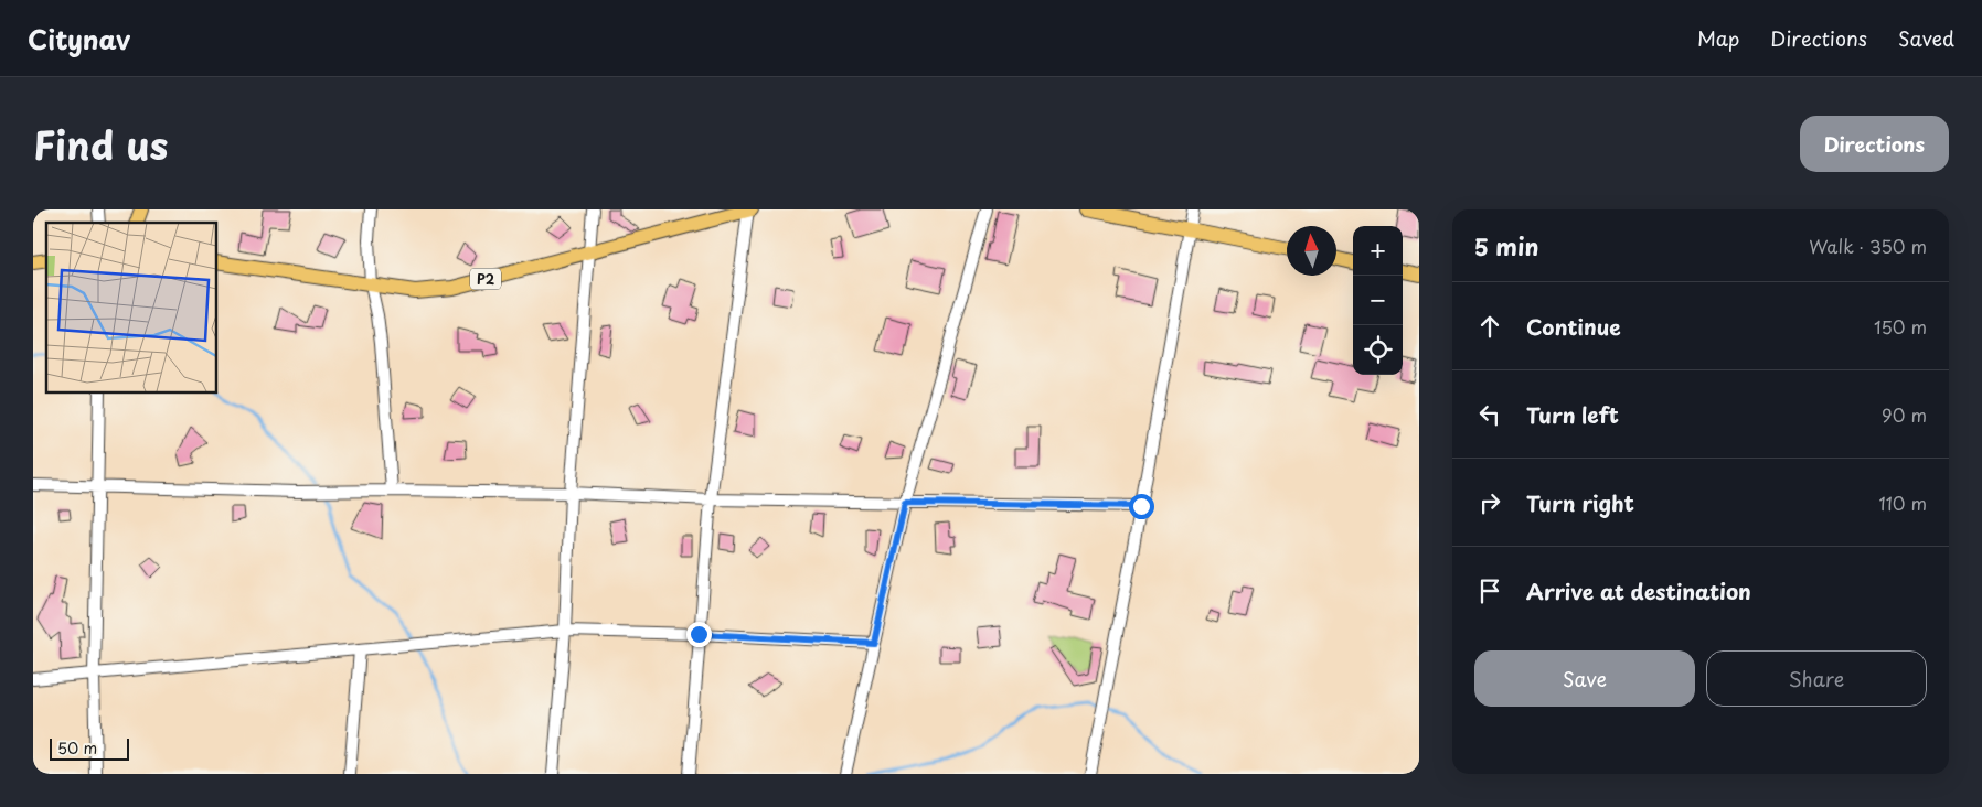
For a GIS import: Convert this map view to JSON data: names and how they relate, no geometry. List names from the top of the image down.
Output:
{
  "streets": {
    "main road": ["P2"]
  },
  "scale_bar": "50 m",
  "north": "top",
  "page": {
    "header": "Citynav",
    "nav": ["Map", "Directions", "Saved"],
    "title": "Find us",
    "buttons": [
      "Directions",
      ["Save", "Share"]
    ],
    "heading": ["5 min", "Walk · 350 m"],
    "map_buttons": ["+", "−"],
    "list": [
      ["Continue", "150 m"],
      ["Turn left", "90 m"],
      ["Turn right", "110 m"],
      "Arrive at destination"
    ],
    "scale": "50 m"
  }
}
